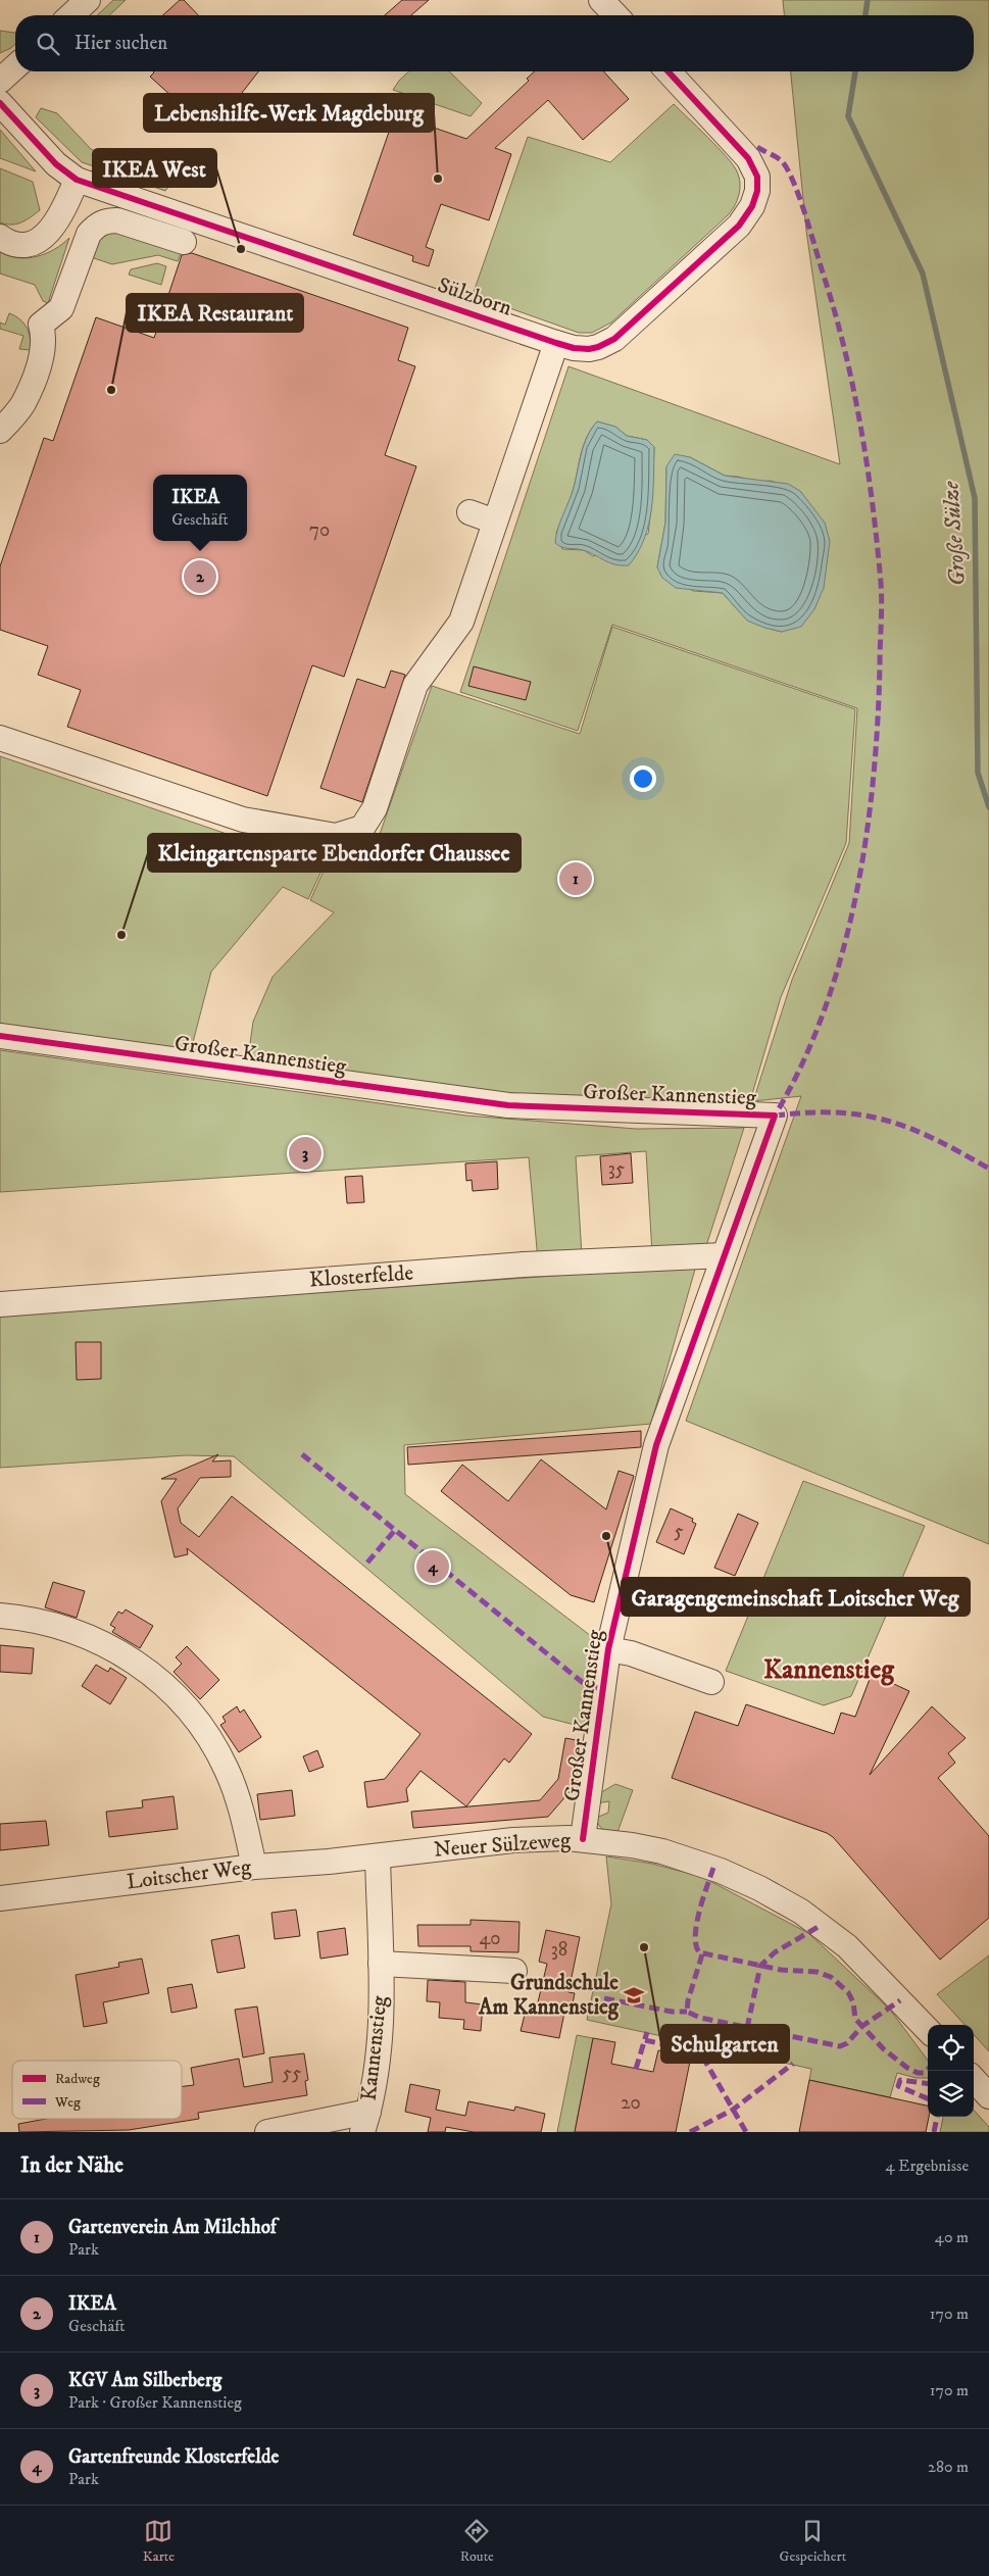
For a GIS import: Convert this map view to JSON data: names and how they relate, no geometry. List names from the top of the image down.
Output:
{
  "streets": {
    "street": [
      "Sülzborn",
      "Großer Kannenstieg",
      "Klosterfelde",
      "Neuer Sülzeweg",
      "Loitscher Weg",
      "Kannenstieg"
    ]
  },
  "crossings": [
    ["Großer Kannenstieg", "Klosterfelde"],
    ["Großer Kannenstieg", "Neuer Sülzeweg"],
    ["Neuer Sülzeweg", "Loitscher Weg"],
    ["Neuer Sülzeweg", "Kannenstieg"],
    ["Loitscher Weg", "Kannenstieg"]
  ],
  "districts": ["Kannenstieg"],
  "water": ["Große Sülze"],
  "places": {
    "other": [
      "Lebenshilfe-Werk Magdeburg",
      "IKEA West",
      "IKEA Restaurant",
      "Kleingartensparte Ebendorfer Chaussee",
      "Garagengemeinschaft Loitscher Weg",
      "Schulgarten"
    ],
    "school or university": ["Grundschule Am Kannenstieg"]
  },
  "house_numbers": [
    "70",
    "35",
    "5",
    "40",
    "38",
    "55",
    "20"
  ],
  "legend": ["Radweg", "Weg"],
  "page": {
    "search": "Hier suchen",
    "popup": ["IKEA", "Geschäft"],
    "pins": [
      "2",
      "1",
      "3",
      "4"
    ],
    "heading": ["In der Nähe", "4 Ergebnisse"],
    "list": [
      {
        "mark": "1",
        "name": "Gartenverein Am Milchhof",
        "note": "Park",
        "value": "40 m"
      },
      {
        "mark": "2",
        "name": "IKEA",
        "note": "Geschäft",
        "value": "170 m"
      },
      {
        "mark": "3",
        "name": "KGV Am Silberberg",
        "note": "Park · Großer Kannenstieg",
        "value": "170 m"
      },
      {
        "mark": "4",
        "name": "Gartenfreunde Klosterfelde",
        "note": "Park",
        "value": "280 m"
      }
    ],
    "nav": ["Karte", "Route", "Gespeichert"]
  }
}
